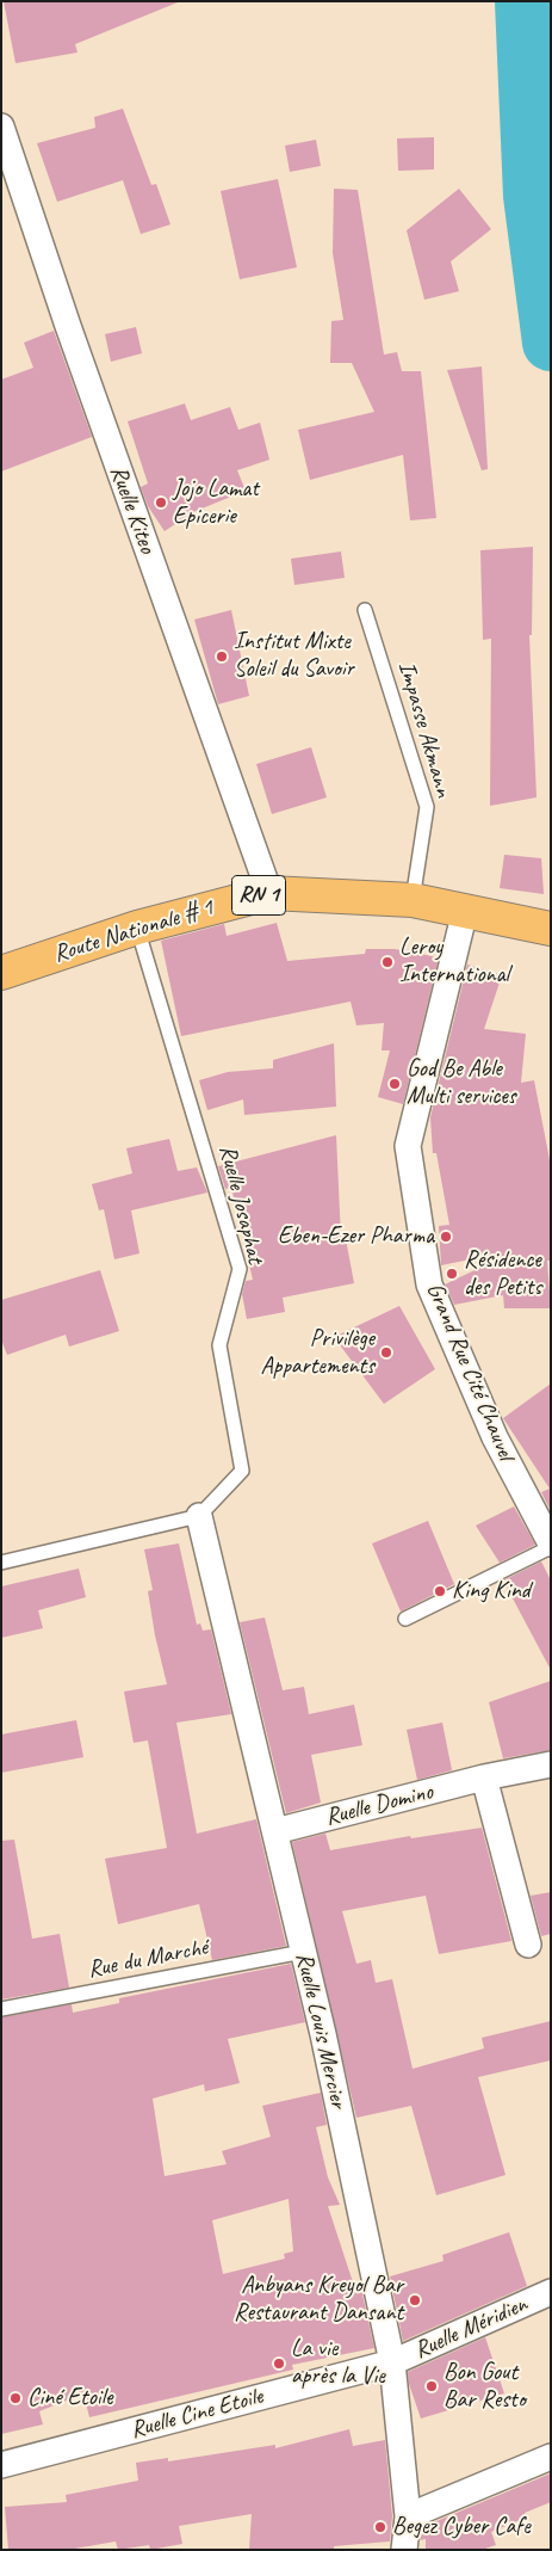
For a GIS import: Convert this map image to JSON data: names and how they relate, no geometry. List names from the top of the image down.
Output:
{
  "streets": {
    "main road": ["RN 1", "Route Nationale # 1"],
    "street": [
      "Ruelle Kiteo",
      "Grand Rue Cité Chauvel",
      "Ruelle Domino",
      "Ruelle Louis Mercier",
      "Ruelle Méridien",
      "Ruelle Cine Etoile"
    ],
    "lane": ["Impasse Akmann", "Ruelle Josaphat", "Rue du Marché"]
  },
  "crossings": [
    ["Ruelle Kiteo", "Route Nationale # 1"],
    ["Impasse Akmann", "Route Nationale # 1"],
    ["Route Nationale # 1", "Ruelle Josaphat"],
    ["Route Nationale # 1", "Grand Rue Cité Chauvel"],
    ["Ruelle Josaphat", "Ruelle Louis Mercier"],
    ["Ruelle Domino", "Ruelle Louis Mercier"],
    ["Rue du Marché", "Ruelle Louis Mercier"],
    ["Ruelle Louis Mercier", "Ruelle Méridien"],
    ["Ruelle Louis Mercier", "Ruelle Cine Etoile"],
    ["Ruelle Méridien", "Ruelle Cine Etoile"]
  ],
  "places": [
    "Jojo Lamat Epicerie",
    "Institut Mixte Soleil du Savoir",
    "Leroy International",
    "God Be Able Multi services",
    "Eben-Ezer Pharma",
    "Résidence des Petits",
    "Privilège Appartements",
    "King Kind",
    "Anbyans Kreyol Bar Restaurant Dansant",
    "La vie après la Vie",
    "Bon Gout Bar Resto",
    "Ciné Etoile",
    "Begez Cyber Cafe"
  ]
}
